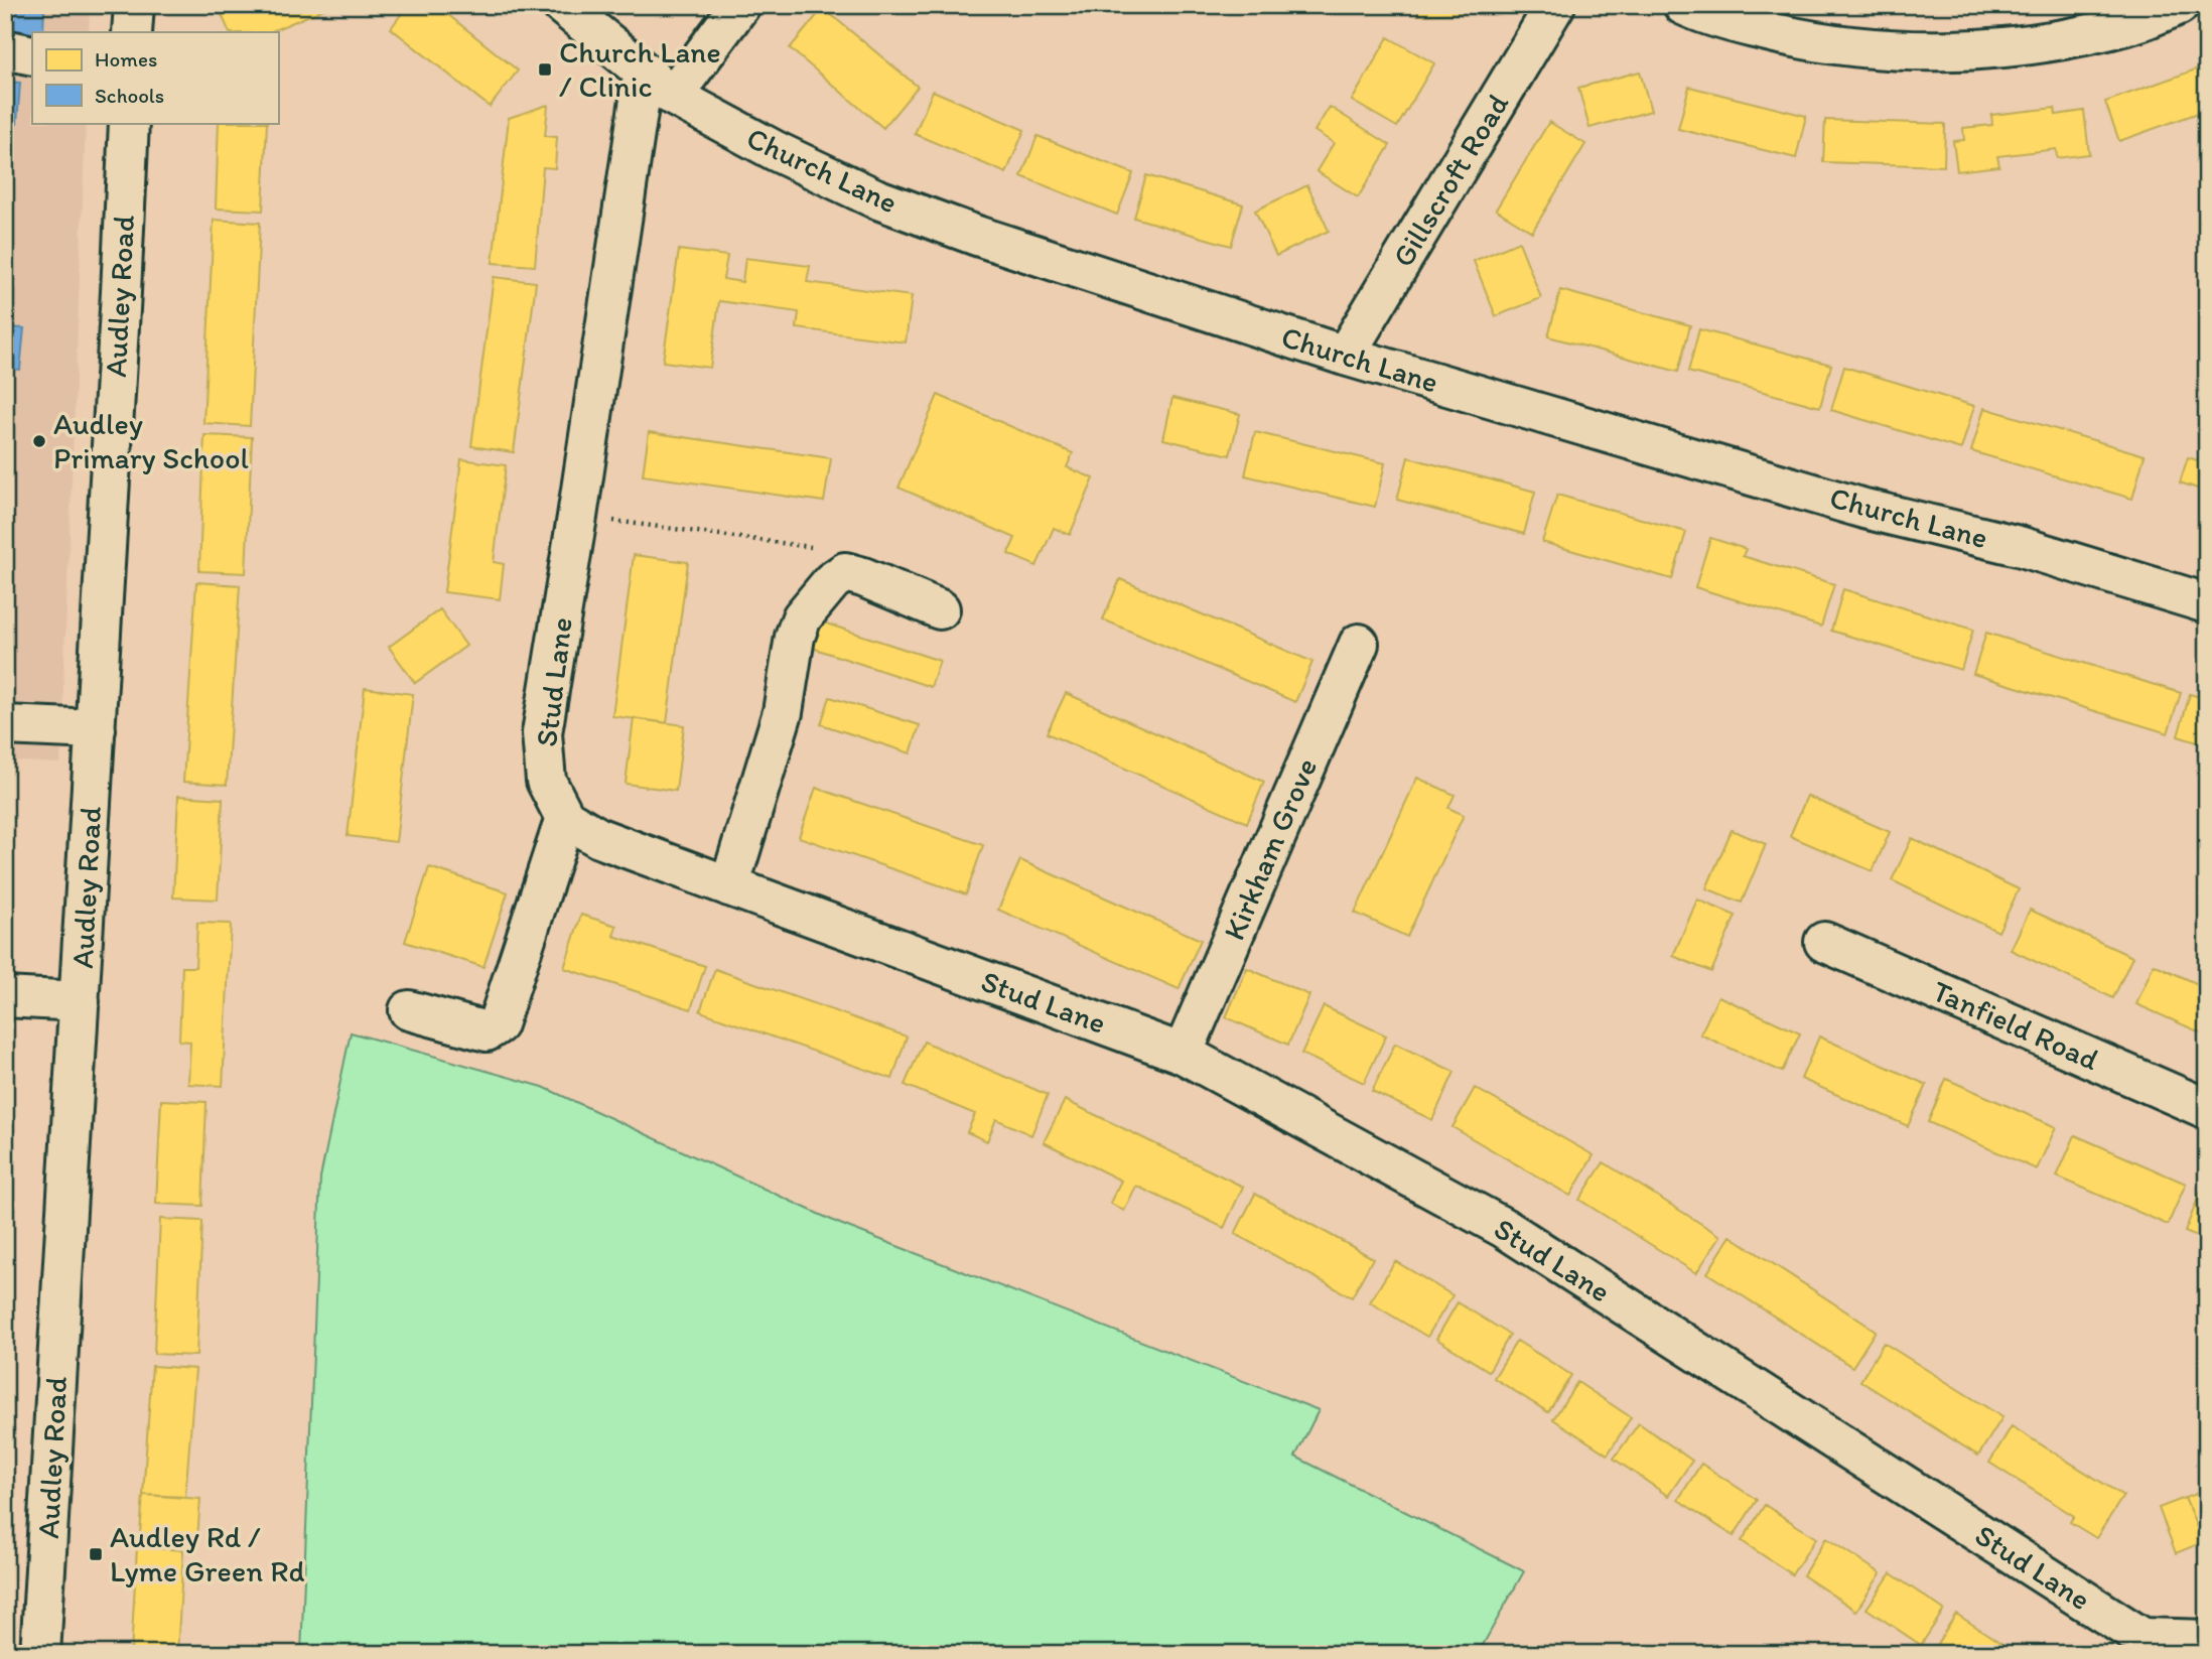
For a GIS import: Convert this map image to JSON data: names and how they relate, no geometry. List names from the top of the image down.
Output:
{
  "streets": {
    "street": [
      "Church Lane",
      "Gillscroft Road",
      "Audley Road",
      "Stud Lane",
      "Kirkham Grove",
      "Tanfield Road"
    ]
  },
  "crossings": [
    ["Church Lane", "Gillscroft Road"],
    ["Church Lane", "Stud Lane"],
    ["Stud Lane", "Kirkham Grove"]
  ],
  "places": {
    "transit": ["Church Lane / Clinic", "Audley Rd / Lyme Green Rd"],
    "other": ["Audley Primary School"]
  },
  "legend": ["Homes", "Schools"]
}
